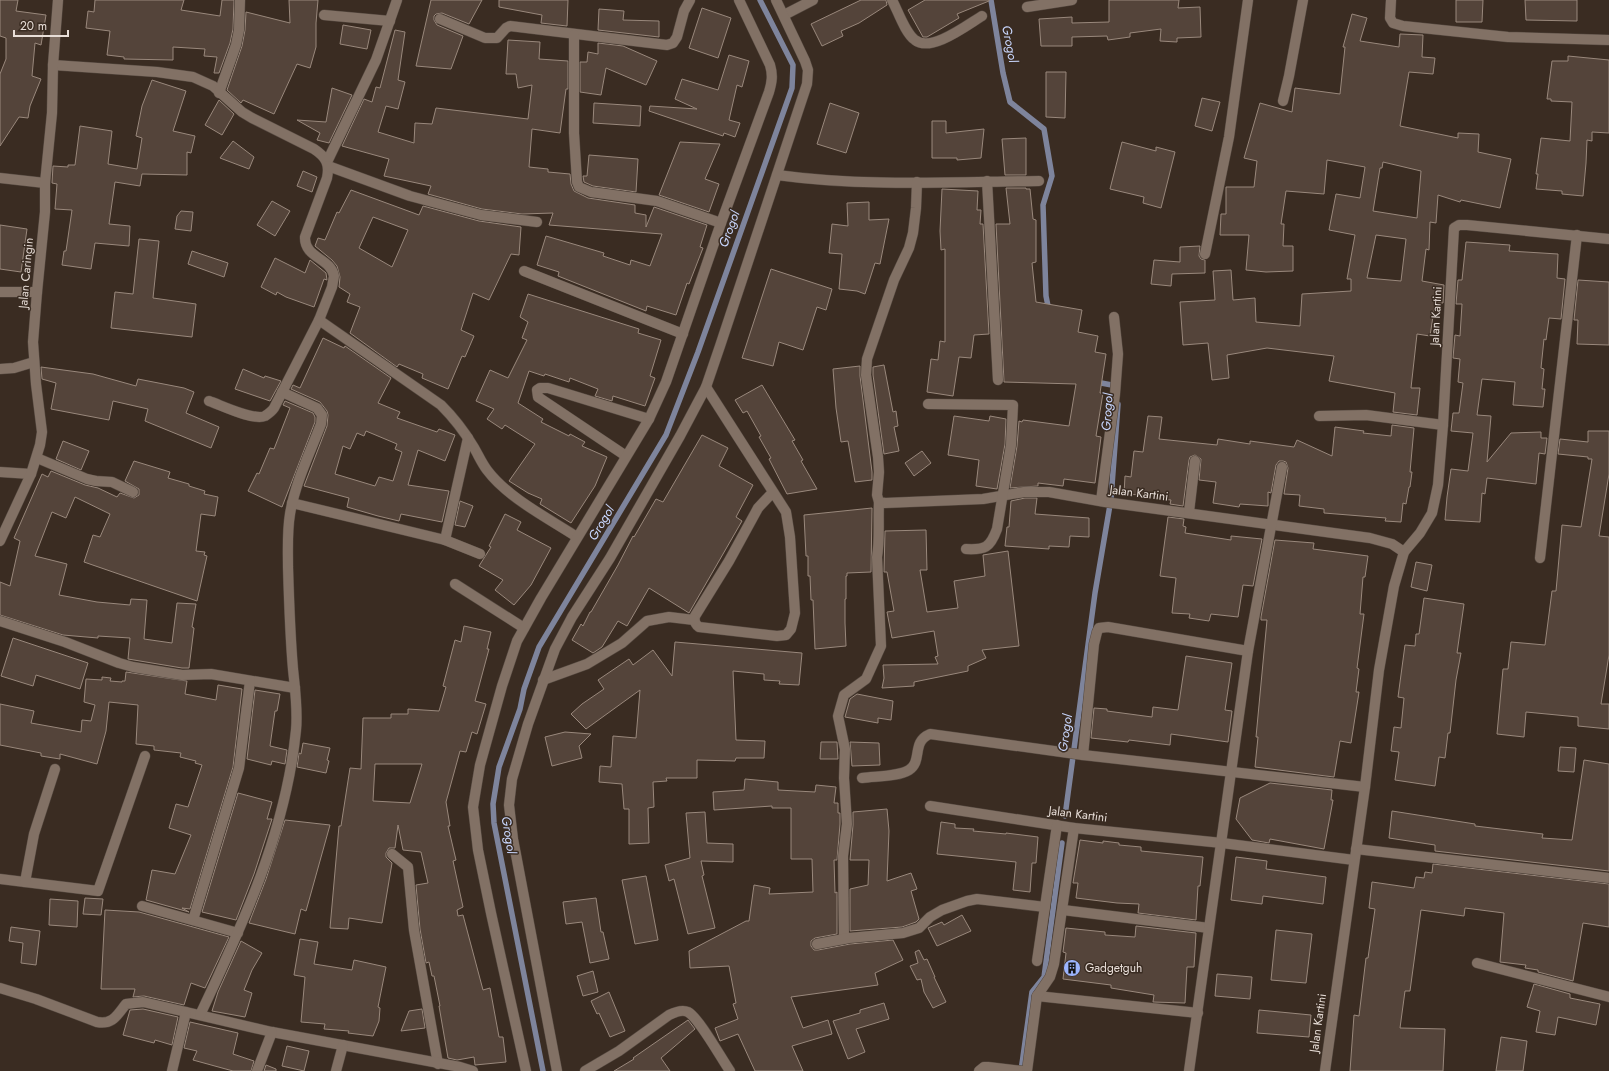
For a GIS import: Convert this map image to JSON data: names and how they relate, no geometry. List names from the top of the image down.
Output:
{
  "streets": {
    "street": ["Jalan Caringin", "Jalan Kartini"]
  },
  "water": ["Grogol"],
  "places": {
    "building": ["Gadgetguh"]
  },
  "scale_bar": "20 m"
}
